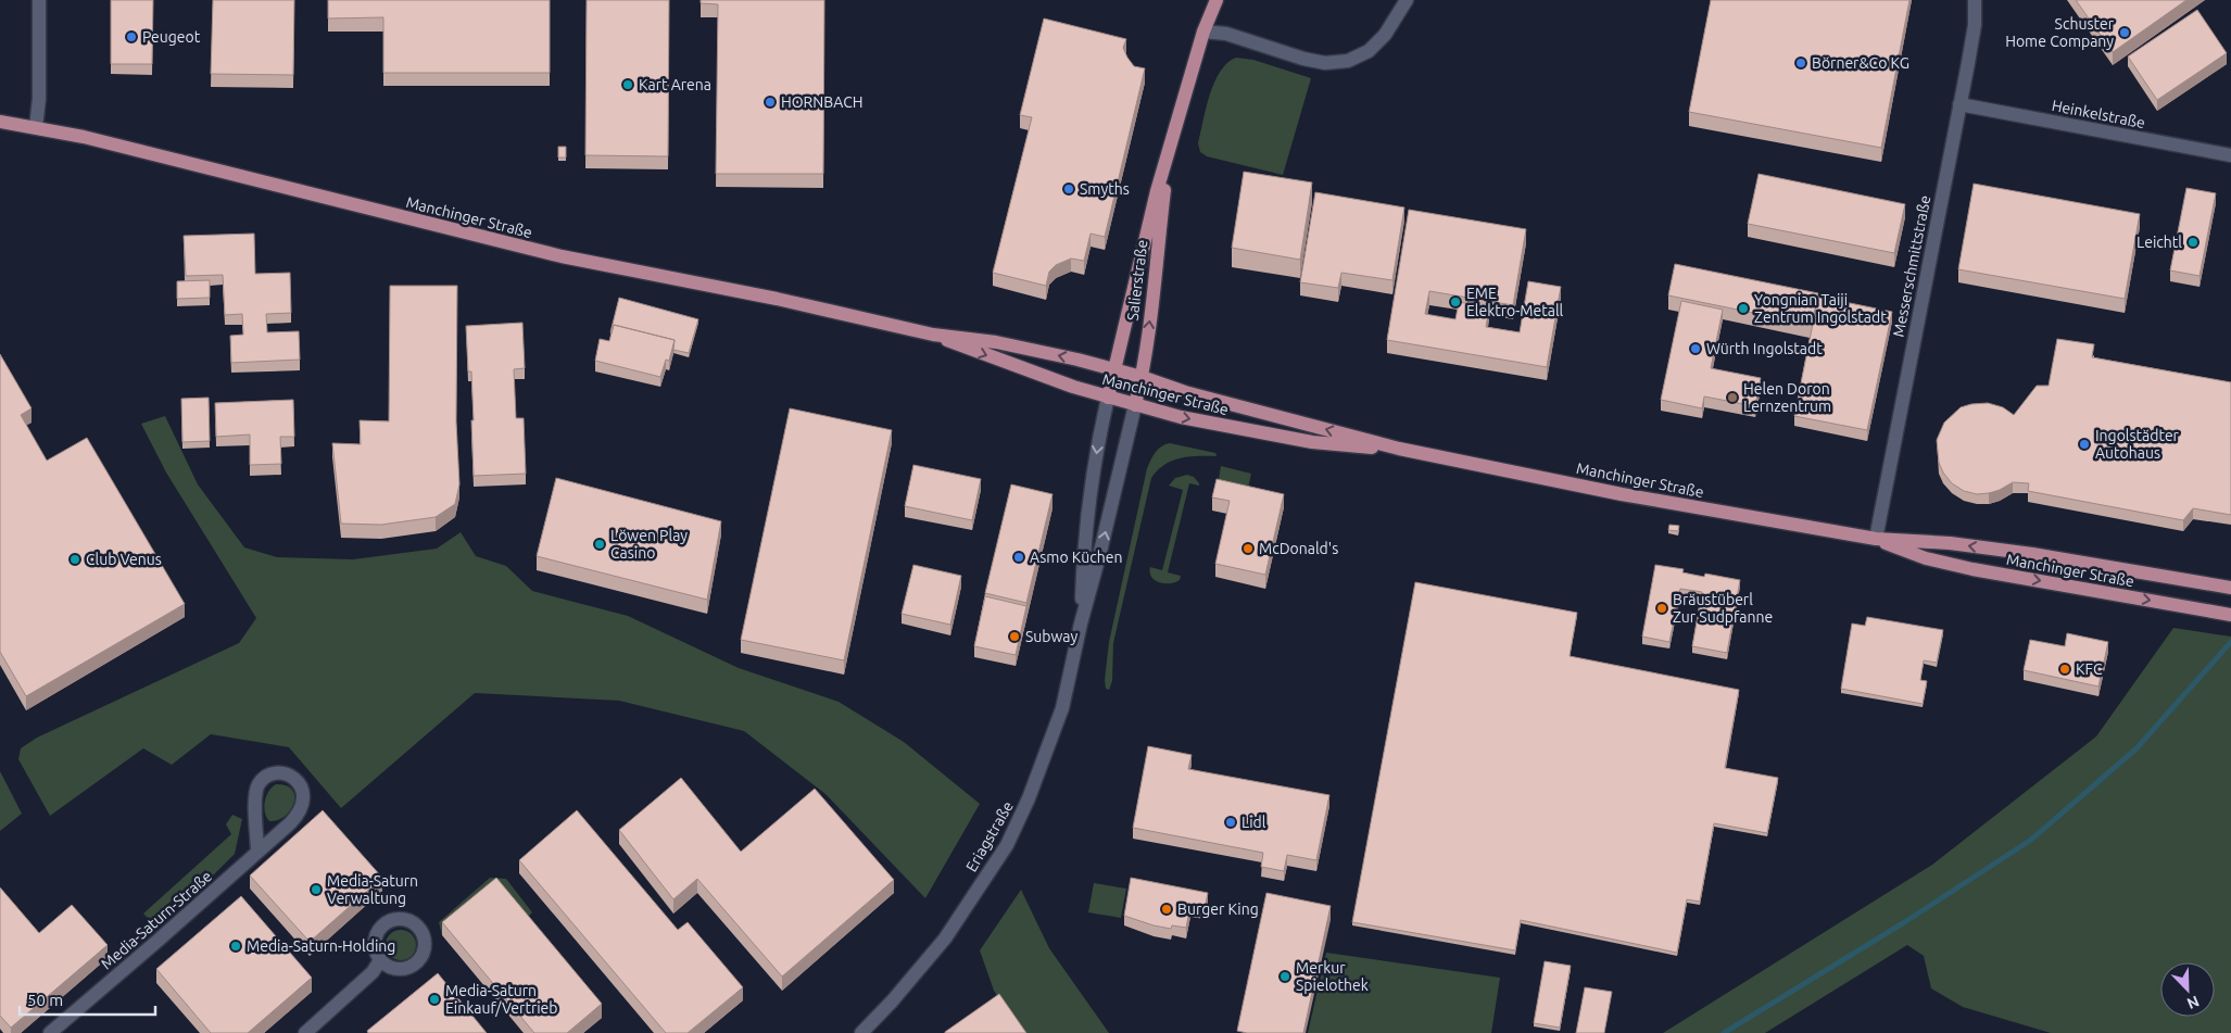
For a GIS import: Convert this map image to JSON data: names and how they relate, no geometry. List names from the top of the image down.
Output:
{
  "streets": {
    "main road": ["Manchinger Straße", "Salierstraße", "Eriagstraße"],
    "street": ["Heinkelstraße", "Messerschmittstraße", "Media-Saturn-Straße"]
  },
  "crossings": [
    ["Heinkelstraße", "Messerschmittstraße"],
    ["Manchinger Straße", "Messerschmittstraße"],
    ["Manchinger Straße", "Salierstraße"],
    ["Manchinger Straße", "Eriagstraße"],
    ["Salierstraße", "Eriagstraße"]
  ],
  "places": [
    "Schuster Home Company",
    "Peugeot",
    "Börner&Co KG",
    "Kart Arena",
    "HORNBACH",
    "Smyths",
    "Leichtl",
    "EME Elektro-Metall",
    "Yongnian Taiji Zentrum Ingolstadt",
    "Würth Ingolstadt",
    "Helen Doron Lernzentrum",
    "Ingolstädter Autohaus",
    "Löwen Play Casino",
    "McDonald's",
    "Asmo Küchen",
    "Club Venus",
    "Bräustüberl Zur Sudpfanne",
    "Subway",
    "KFC",
    "Lidl",
    "Media-Saturn Verwaltung",
    "Burger King",
    "Media-Saturn-Holding",
    "Merkur Spielothek",
    "Media-Saturn Einkauf/Vertrieb"
  ],
  "scale_bar": "50 m",
  "north": "bottom right"
}
